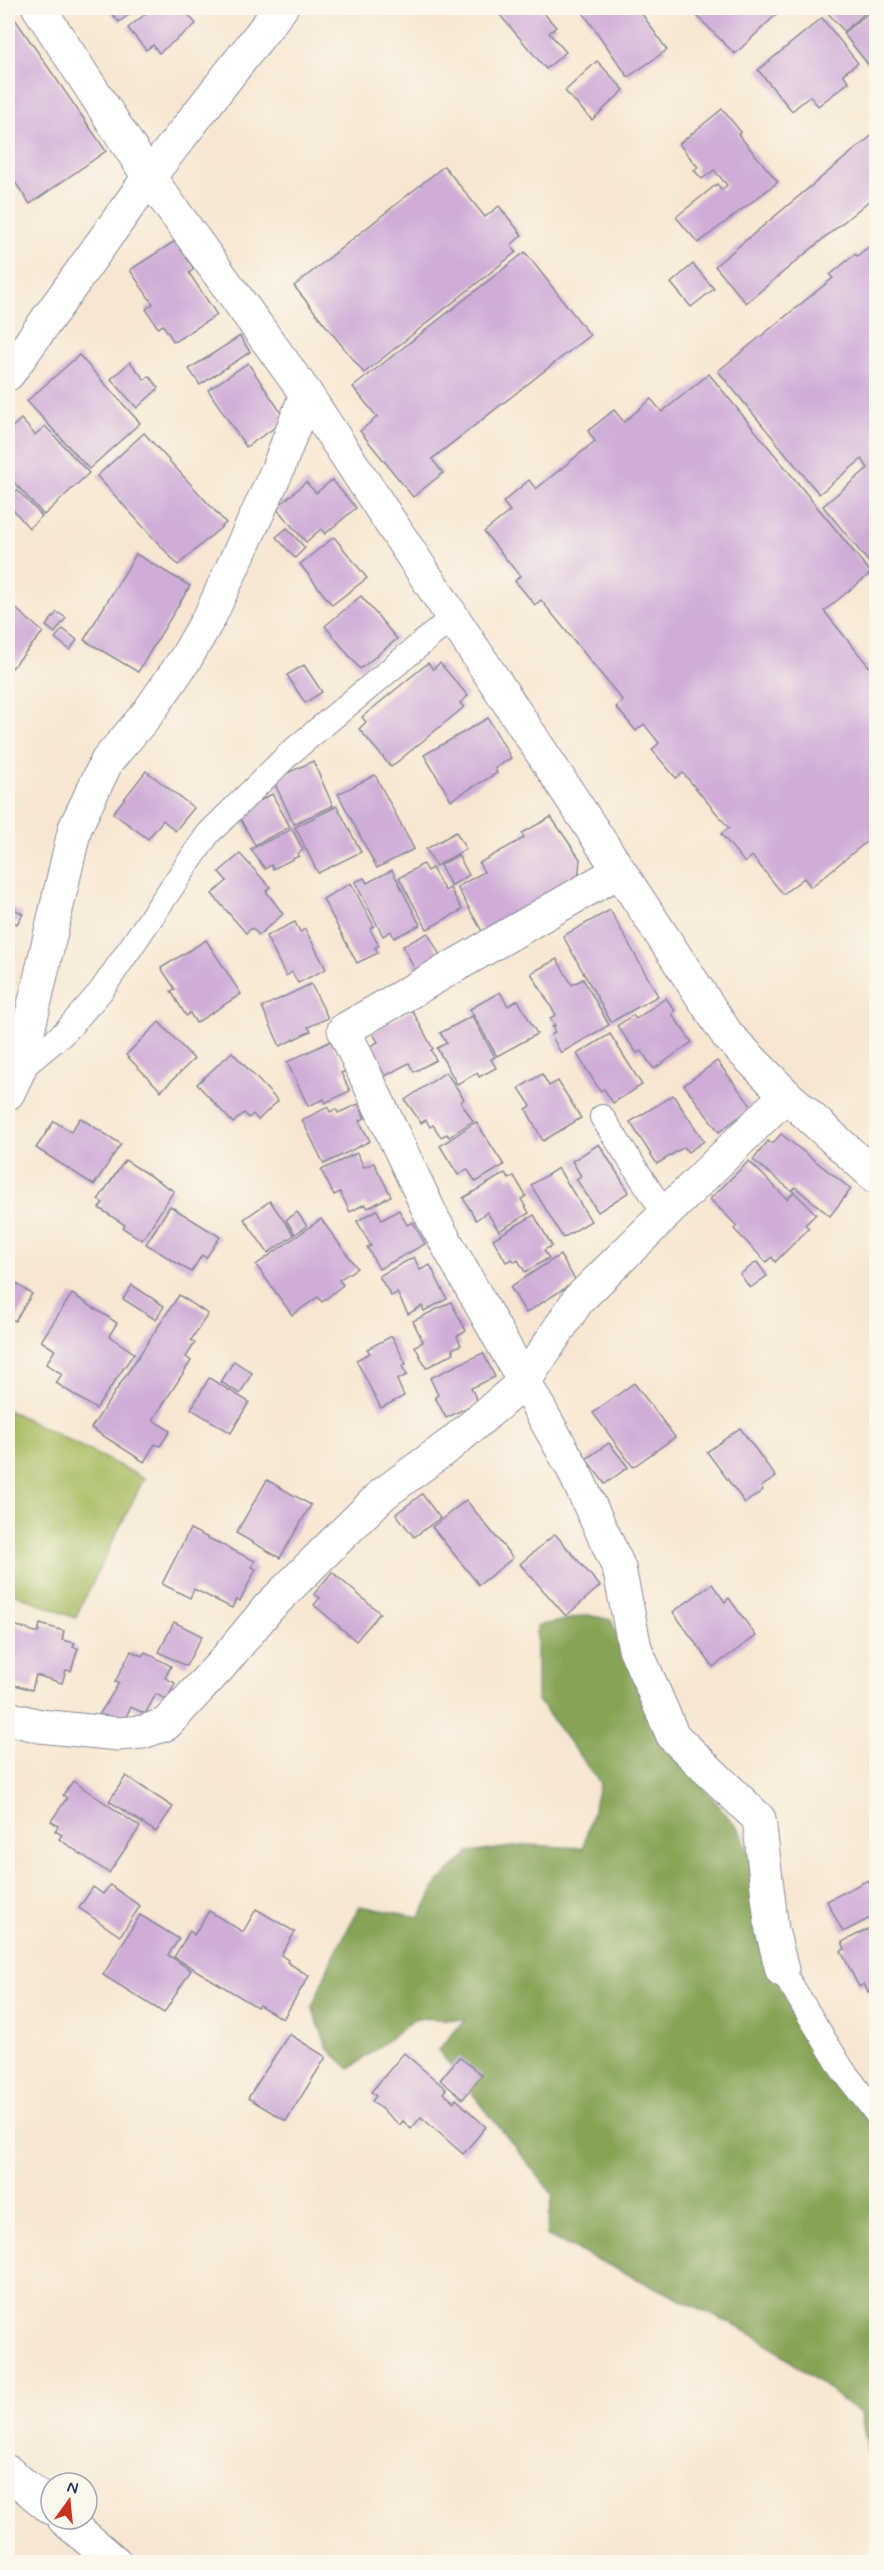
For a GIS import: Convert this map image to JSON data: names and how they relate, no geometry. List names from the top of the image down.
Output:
{
  "north": "top"
}
